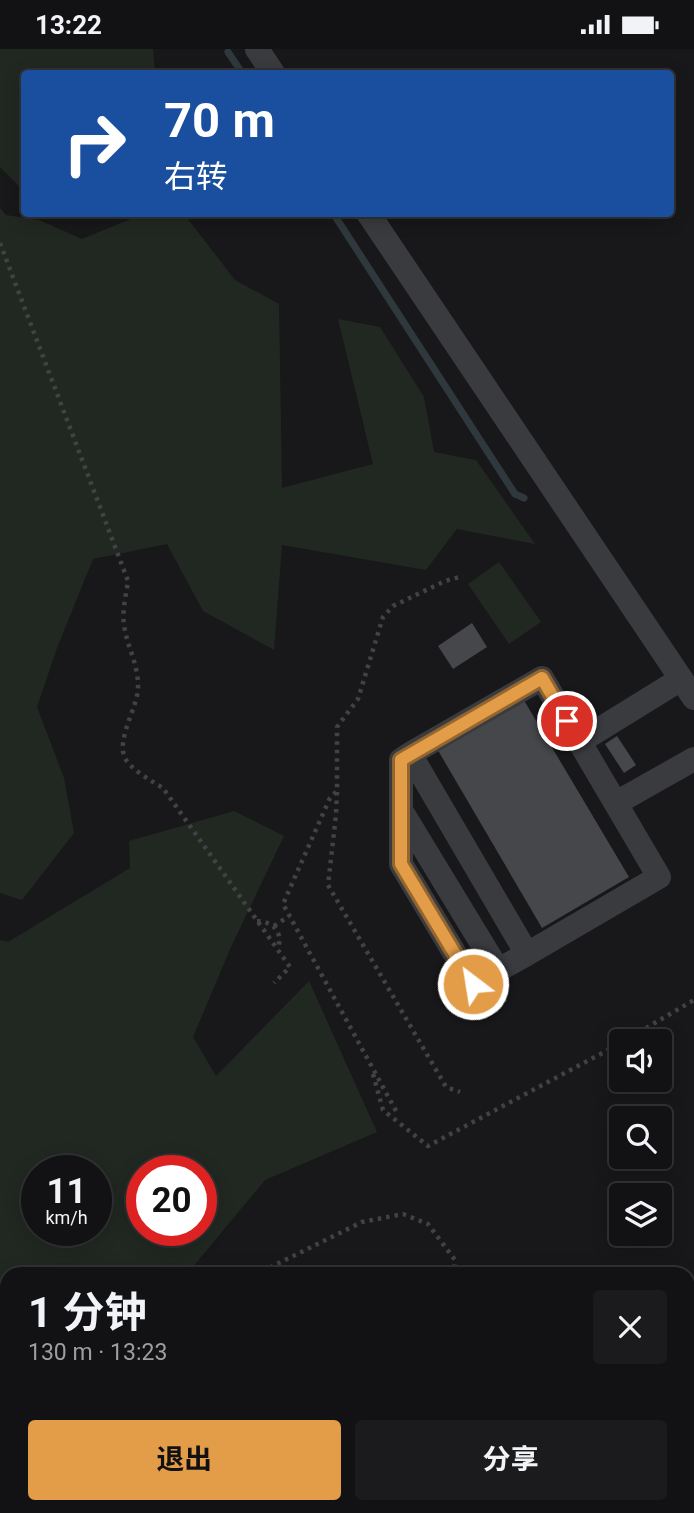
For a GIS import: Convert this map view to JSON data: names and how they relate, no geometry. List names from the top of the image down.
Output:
{
  "page": {
    "status": "13:22",
    "turn": ["70 m", "右转"],
    "speed": "11 km/h",
    "limit": "20",
    "heading": ["1 分钟", "130 m · 13:23"],
    "buttons": ["退出", "分享"]
  }
}
